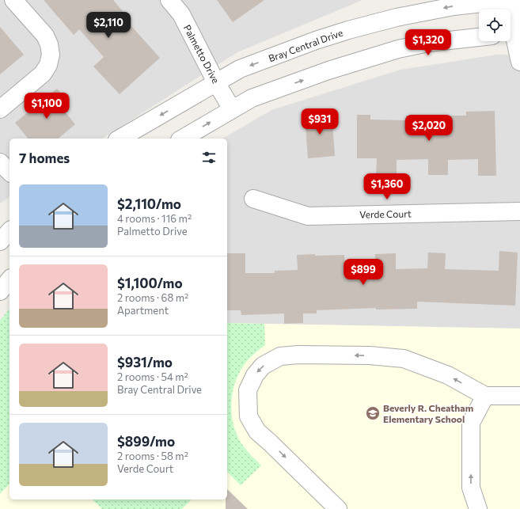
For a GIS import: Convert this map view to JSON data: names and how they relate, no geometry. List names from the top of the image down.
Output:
{
  "streets": {
    "street": ["Bray Central Drive", "Palmetto Drive", "Verde Court"]
  },
  "crossings": [
    ["Bray Central Drive", "Palmetto Drive"]
  ],
  "places": {
    "school or university": ["Beverly R. Cheatham Elementary School"]
  },
  "page": {
    "price": [
      "$2,110",
      "$1,320",
      "$1,100",
      "$931",
      "$2,020",
      "$1,360",
      "$899"
    ],
    "heading": "7 homes",
    "list": [
      {
        "name": "$2,110/mo",
        "note": "4 rooms · 116 m² · Palmetto Drive"
      },
      {
        "name": "$1,100/mo",
        "note": "2 rooms · 68 m² · Apartment"
      },
      {
        "name": "$931/mo",
        "note": "2 rooms · 54 m² · Bray Central Drive"
      },
      {
        "name": "$899/mo",
        "note": "2 rooms · 58 m² · Verde Court"
      }
    ]
  }
}
